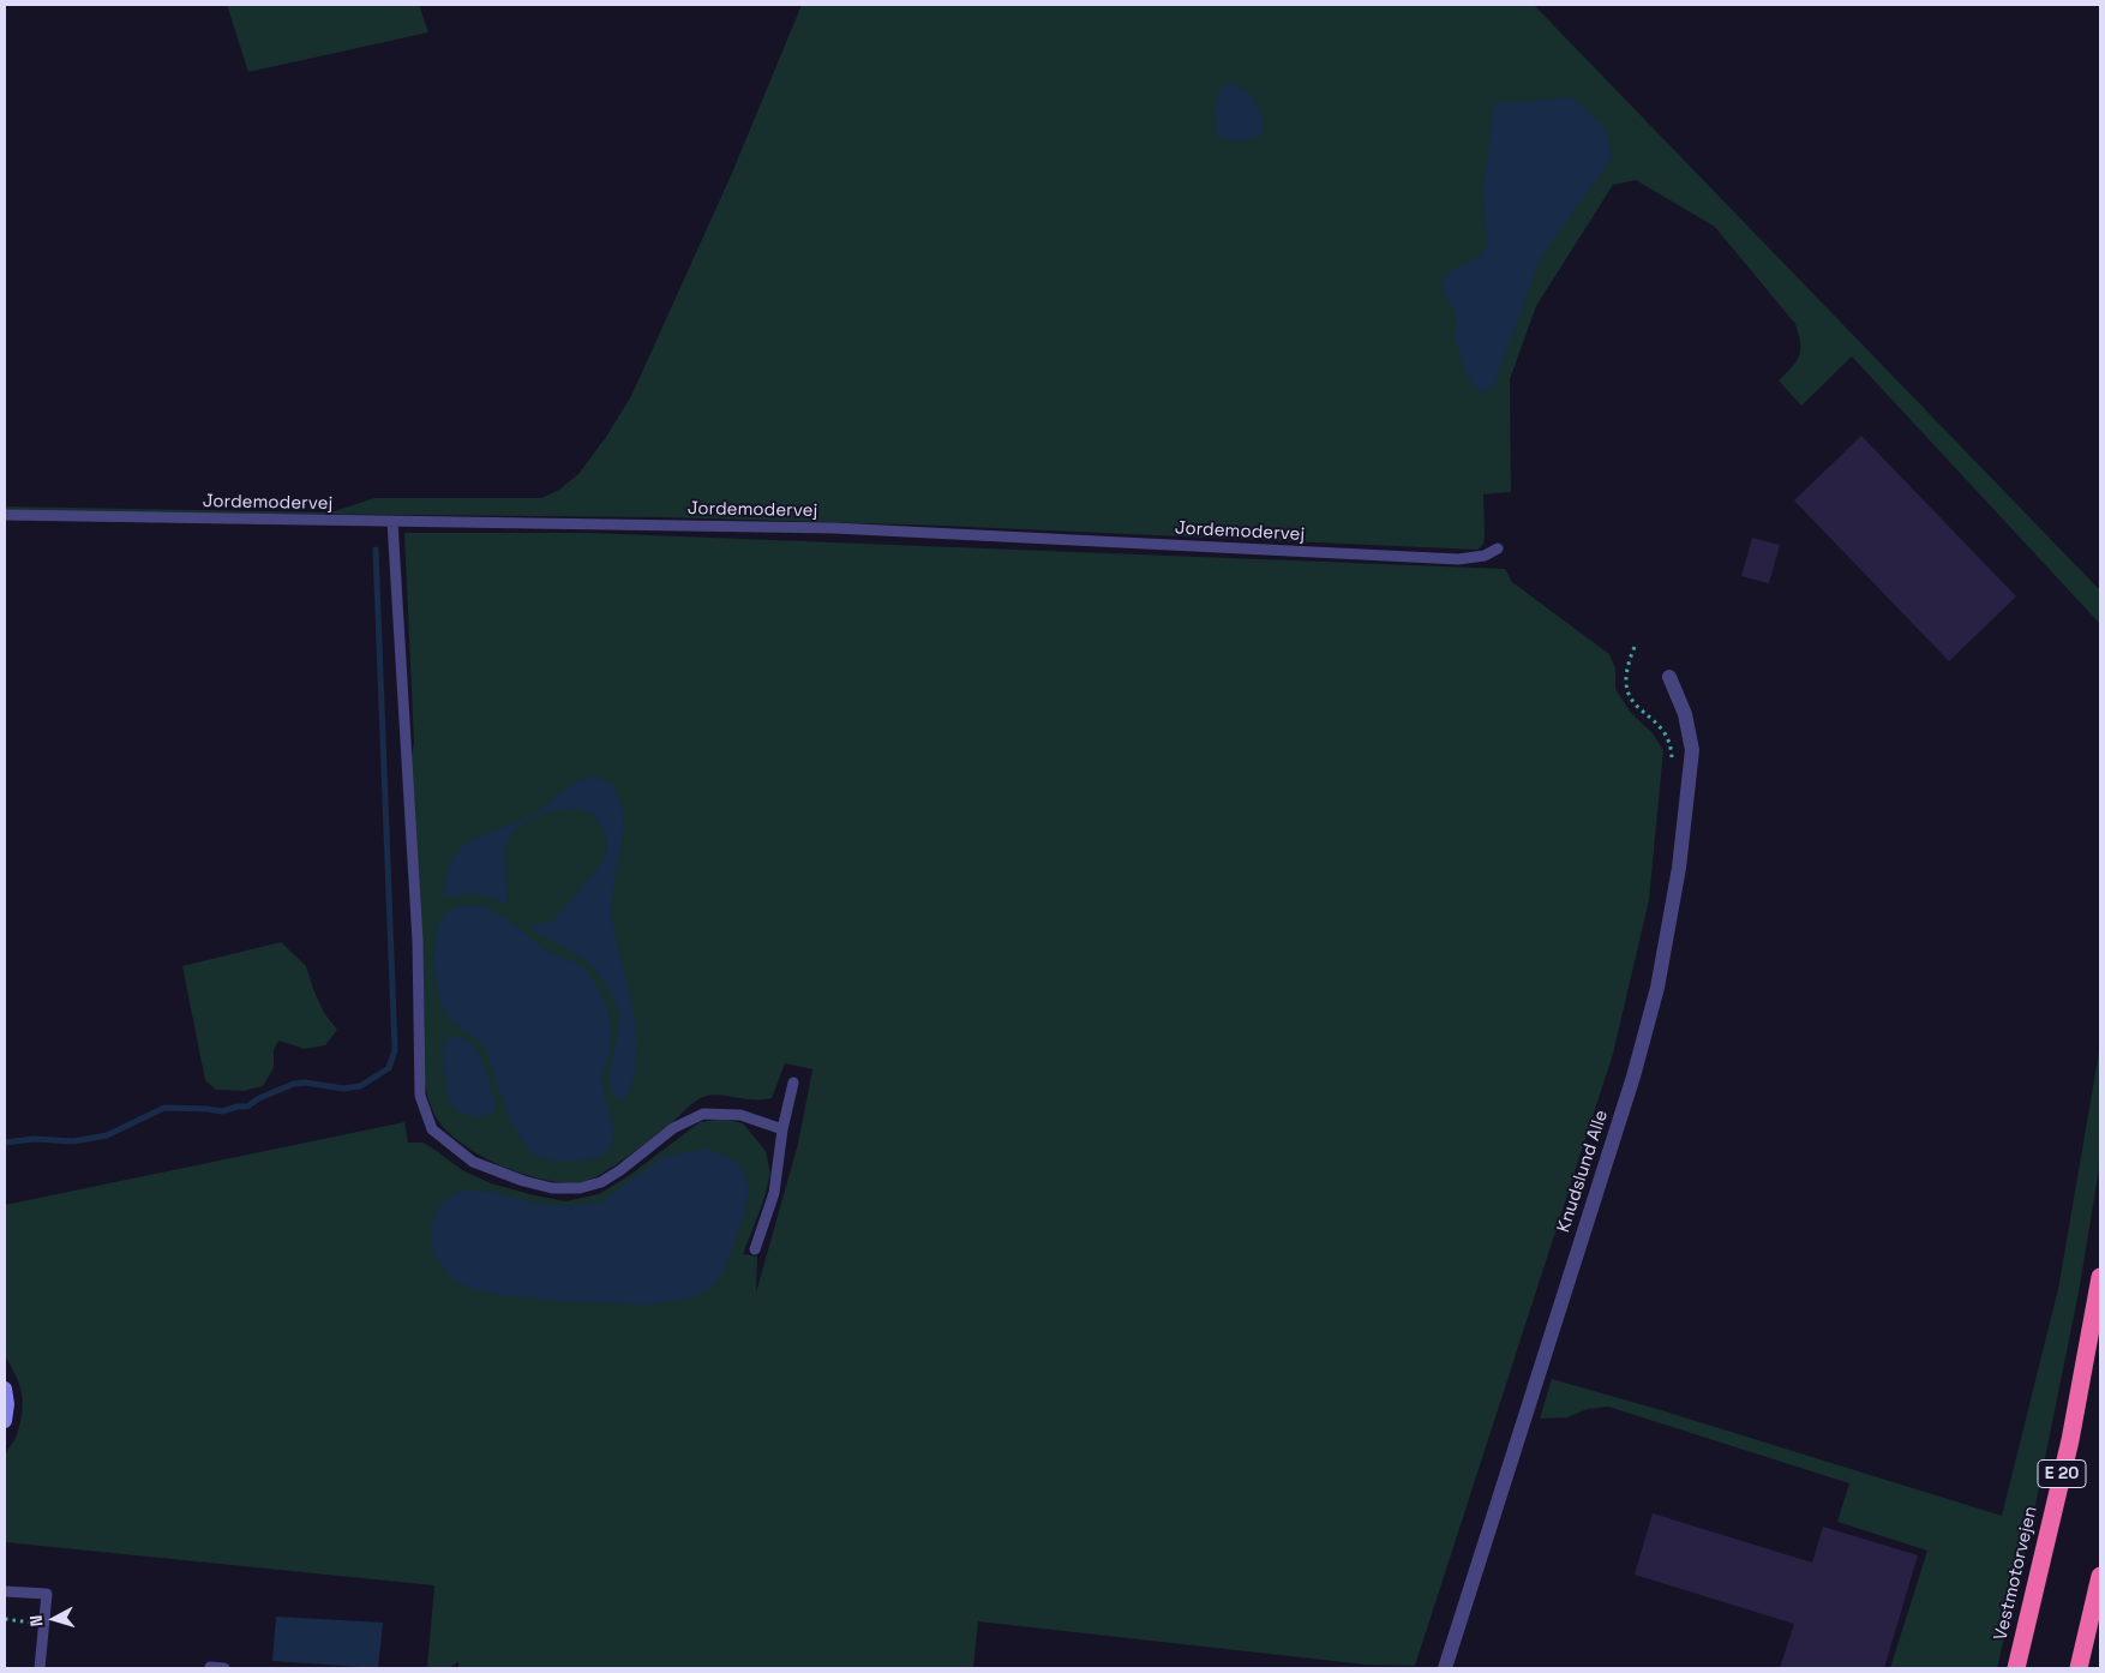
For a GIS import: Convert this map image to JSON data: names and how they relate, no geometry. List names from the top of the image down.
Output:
{
  "streets": {
    "highway": ["E 20", "Vestmotorvejen"],
    "street": ["Knudslund Alle"],
    "lane": ["Jordemodervej"]
  },
  "north": "left"
}
